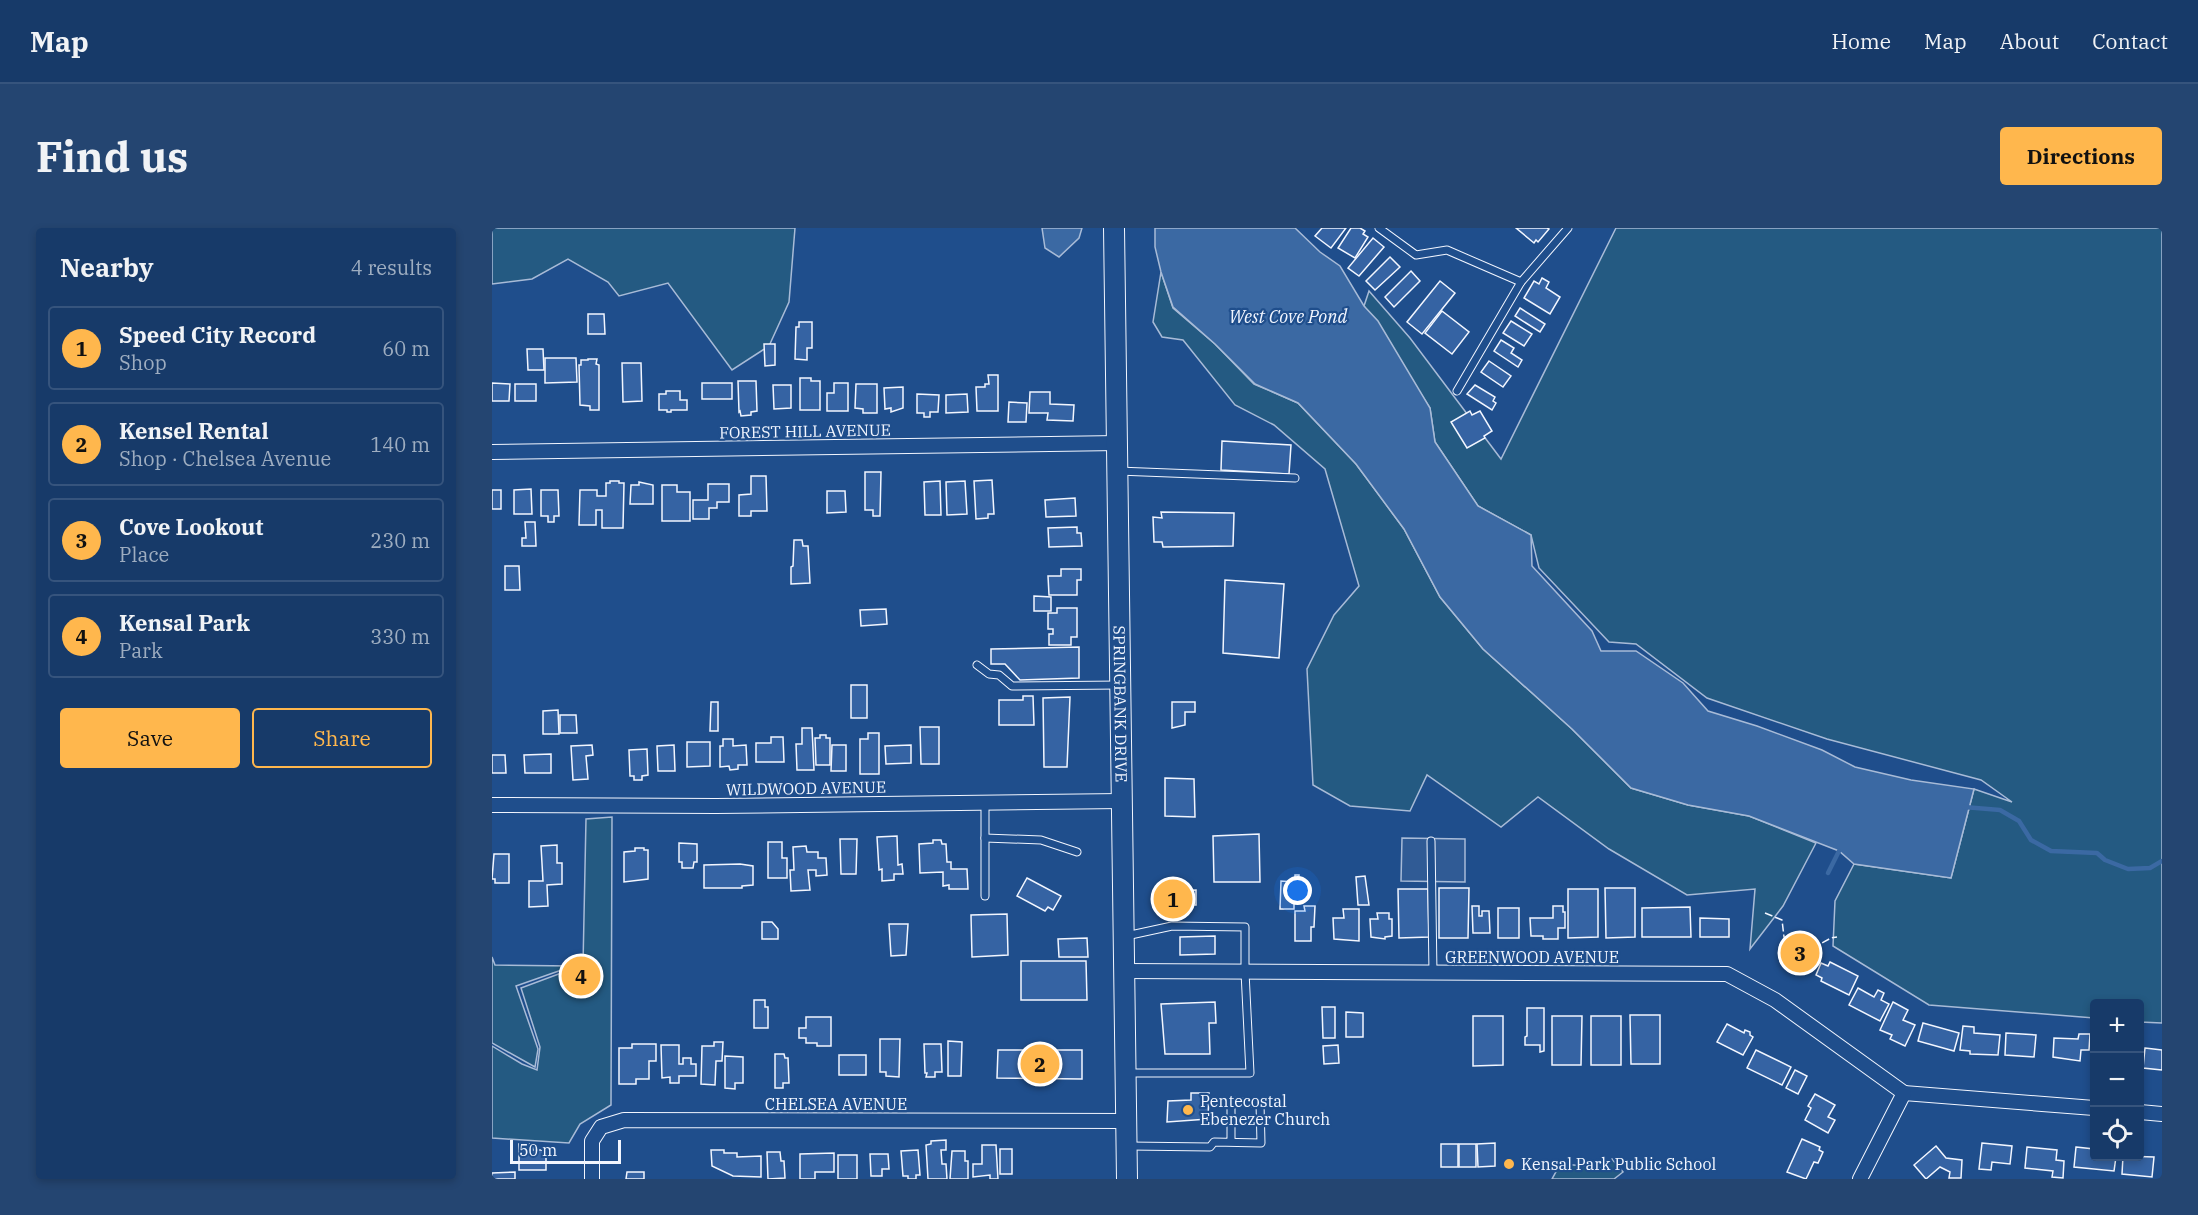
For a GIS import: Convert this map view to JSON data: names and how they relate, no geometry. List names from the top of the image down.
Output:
{
  "streets": {
    "main road": ["SPRINGBANK DRIVE"],
    "street": [
      "FOREST HILL AVENUE",
      "WILDWOOD AVENUE",
      "GREENWOOD AVENUE",
      "CHELSEA AVENUE"
    ]
  },
  "crossings": [
    ["FOREST HILL AVENUE", "SPRINGBANK DRIVE"],
    ["SPRINGBANK DRIVE", "WILDWOOD AVENUE"],
    ["SPRINGBANK DRIVE", "GREENWOOD AVENUE"],
    ["SPRINGBANK DRIVE", "CHELSEA AVENUE"]
  ],
  "water": ["West Cove Pond"],
  "places": ["Pentecostal Ebenezer Church", "Kensal Park Public School"],
  "scale_bar": "50 m",
  "page": {
    "header": "Map",
    "nav": [
      "Home",
      "Map",
      "About",
      "Contact"
    ],
    "buttons": [
      "Directions",
      ["Save", "Share"]
    ],
    "title": "Find us",
    "heading": ["Nearby", "4 results"],
    "list": [
      {
        "mark": "1",
        "name": "Speed City Record",
        "note": "Shop",
        "value": "60 m"
      },
      {
        "mark": "2",
        "name": "Kensel Rental",
        "note": "Shop · Chelsea Avenue",
        "value": "140 m"
      },
      {
        "mark": "3",
        "name": "Cove Lookout",
        "note": "Place",
        "value": "230 m"
      },
      {
        "mark": "4",
        "name": "Kensal Park",
        "note": "Park",
        "value": "330 m"
      }
    ],
    "pins": [
      "1",
      "3",
      "4",
      "2"
    ],
    "map_buttons": ["+", "−"],
    "scale": "50 m"
  }
}
